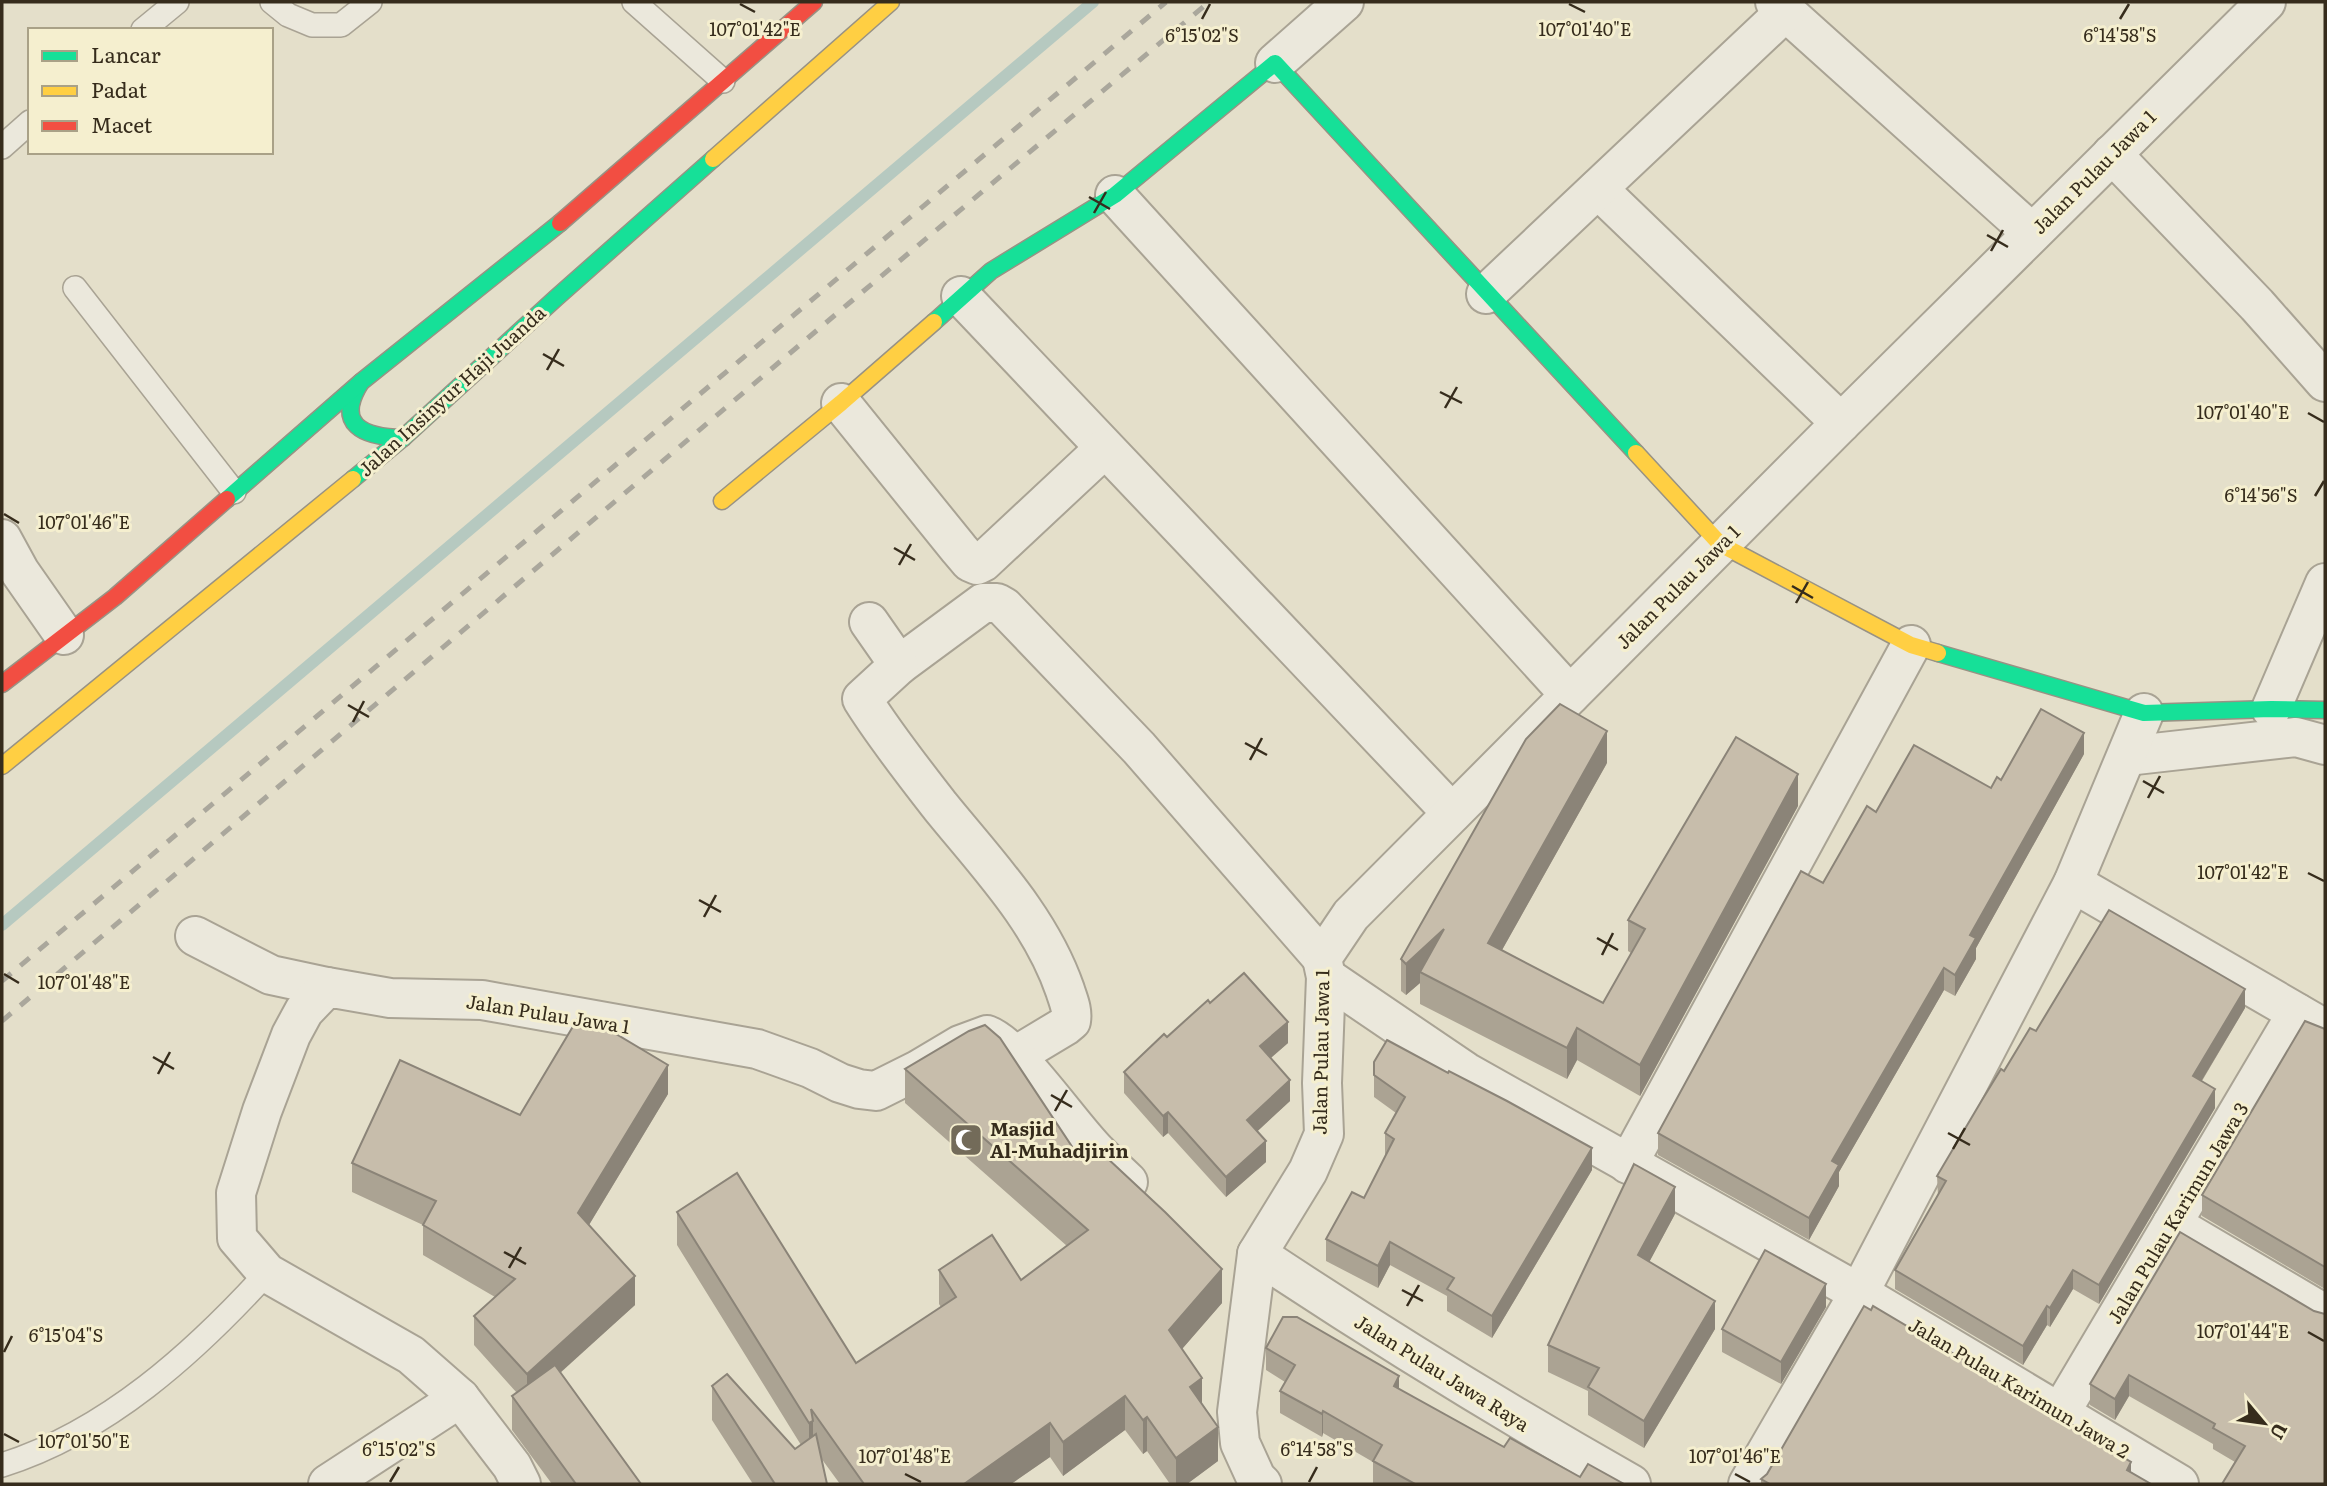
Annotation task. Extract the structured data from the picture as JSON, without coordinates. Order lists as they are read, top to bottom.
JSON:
{
  "streets": {
    "main road": ["Jalan Insinyur Haji Juanda"],
    "street": [
      "Jalan Pulau Jawa 1",
      "Jalan Pulau Karimun Jawa 3",
      "Jalan Pulau Jawa Raya",
      "Jalan Pulau Karimun Jawa 2"
    ]
  },
  "crossings": [
    ["Jalan Pulau Jawa 1", "Jalan Pulau Jawa Raya"],
    ["Jalan Pulau Jawa 1", "Jalan Pulau Karimun Jawa 2"],
    ["Jalan Pulau Karimun Jawa 3", "Jalan Pulau Karimun Jawa 2"]
  ],
  "places": {
    "mosque": ["Masjid Al-Muhadjirin"]
  },
  "legend": ["Lancar", "Padat", "Macet"],
  "north": "bottom right",
  "coordinates": [
    "107°01'42\"E",
    "107°01'40\"E",
    "6°15'02\"S",
    "6°14'58\"S",
    "6°14'56\"S",
    "107°01'46\"E",
    "107°01'48\"E",
    "107°01'44\"E",
    "6°15'04\"S",
    "107°01'50\"E"
  ]
}
